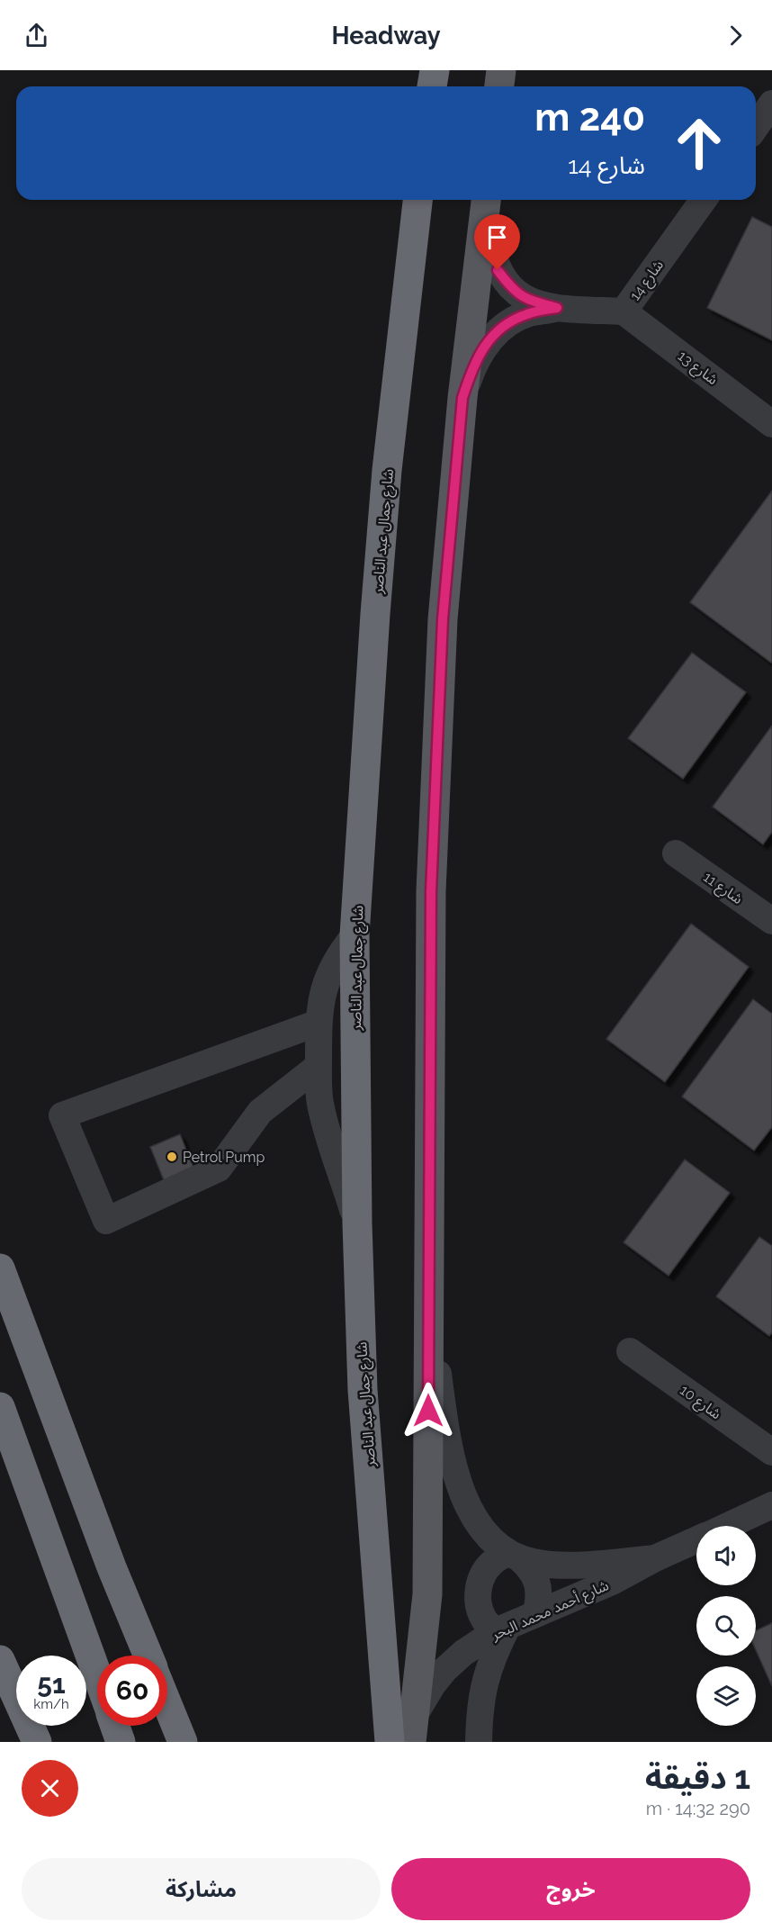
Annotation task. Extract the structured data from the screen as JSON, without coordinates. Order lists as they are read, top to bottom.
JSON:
{
  "streets": {
    "highway": ["شارع جمال عبد الناصر"],
    "street": [
      "شارع 14",
      "شارع 13",
      "شارع 11",
      "شارع 10",
      "شارع أحمد محمد البحر"
    ]
  },
  "crossings": [
    ["شارع 14", "شارع 13"]
  ],
  "places": ["Petrol Pump"],
  "page": {
    "header": "Headway",
    "turn": ["240 m", "شارع 14"],
    "speed": "51 km/h",
    "limit": "60",
    "heading": ["1 دقيقة", "290 m · 14:32"],
    "buttons": ["خروج", "مشاركة"]
  }
}
